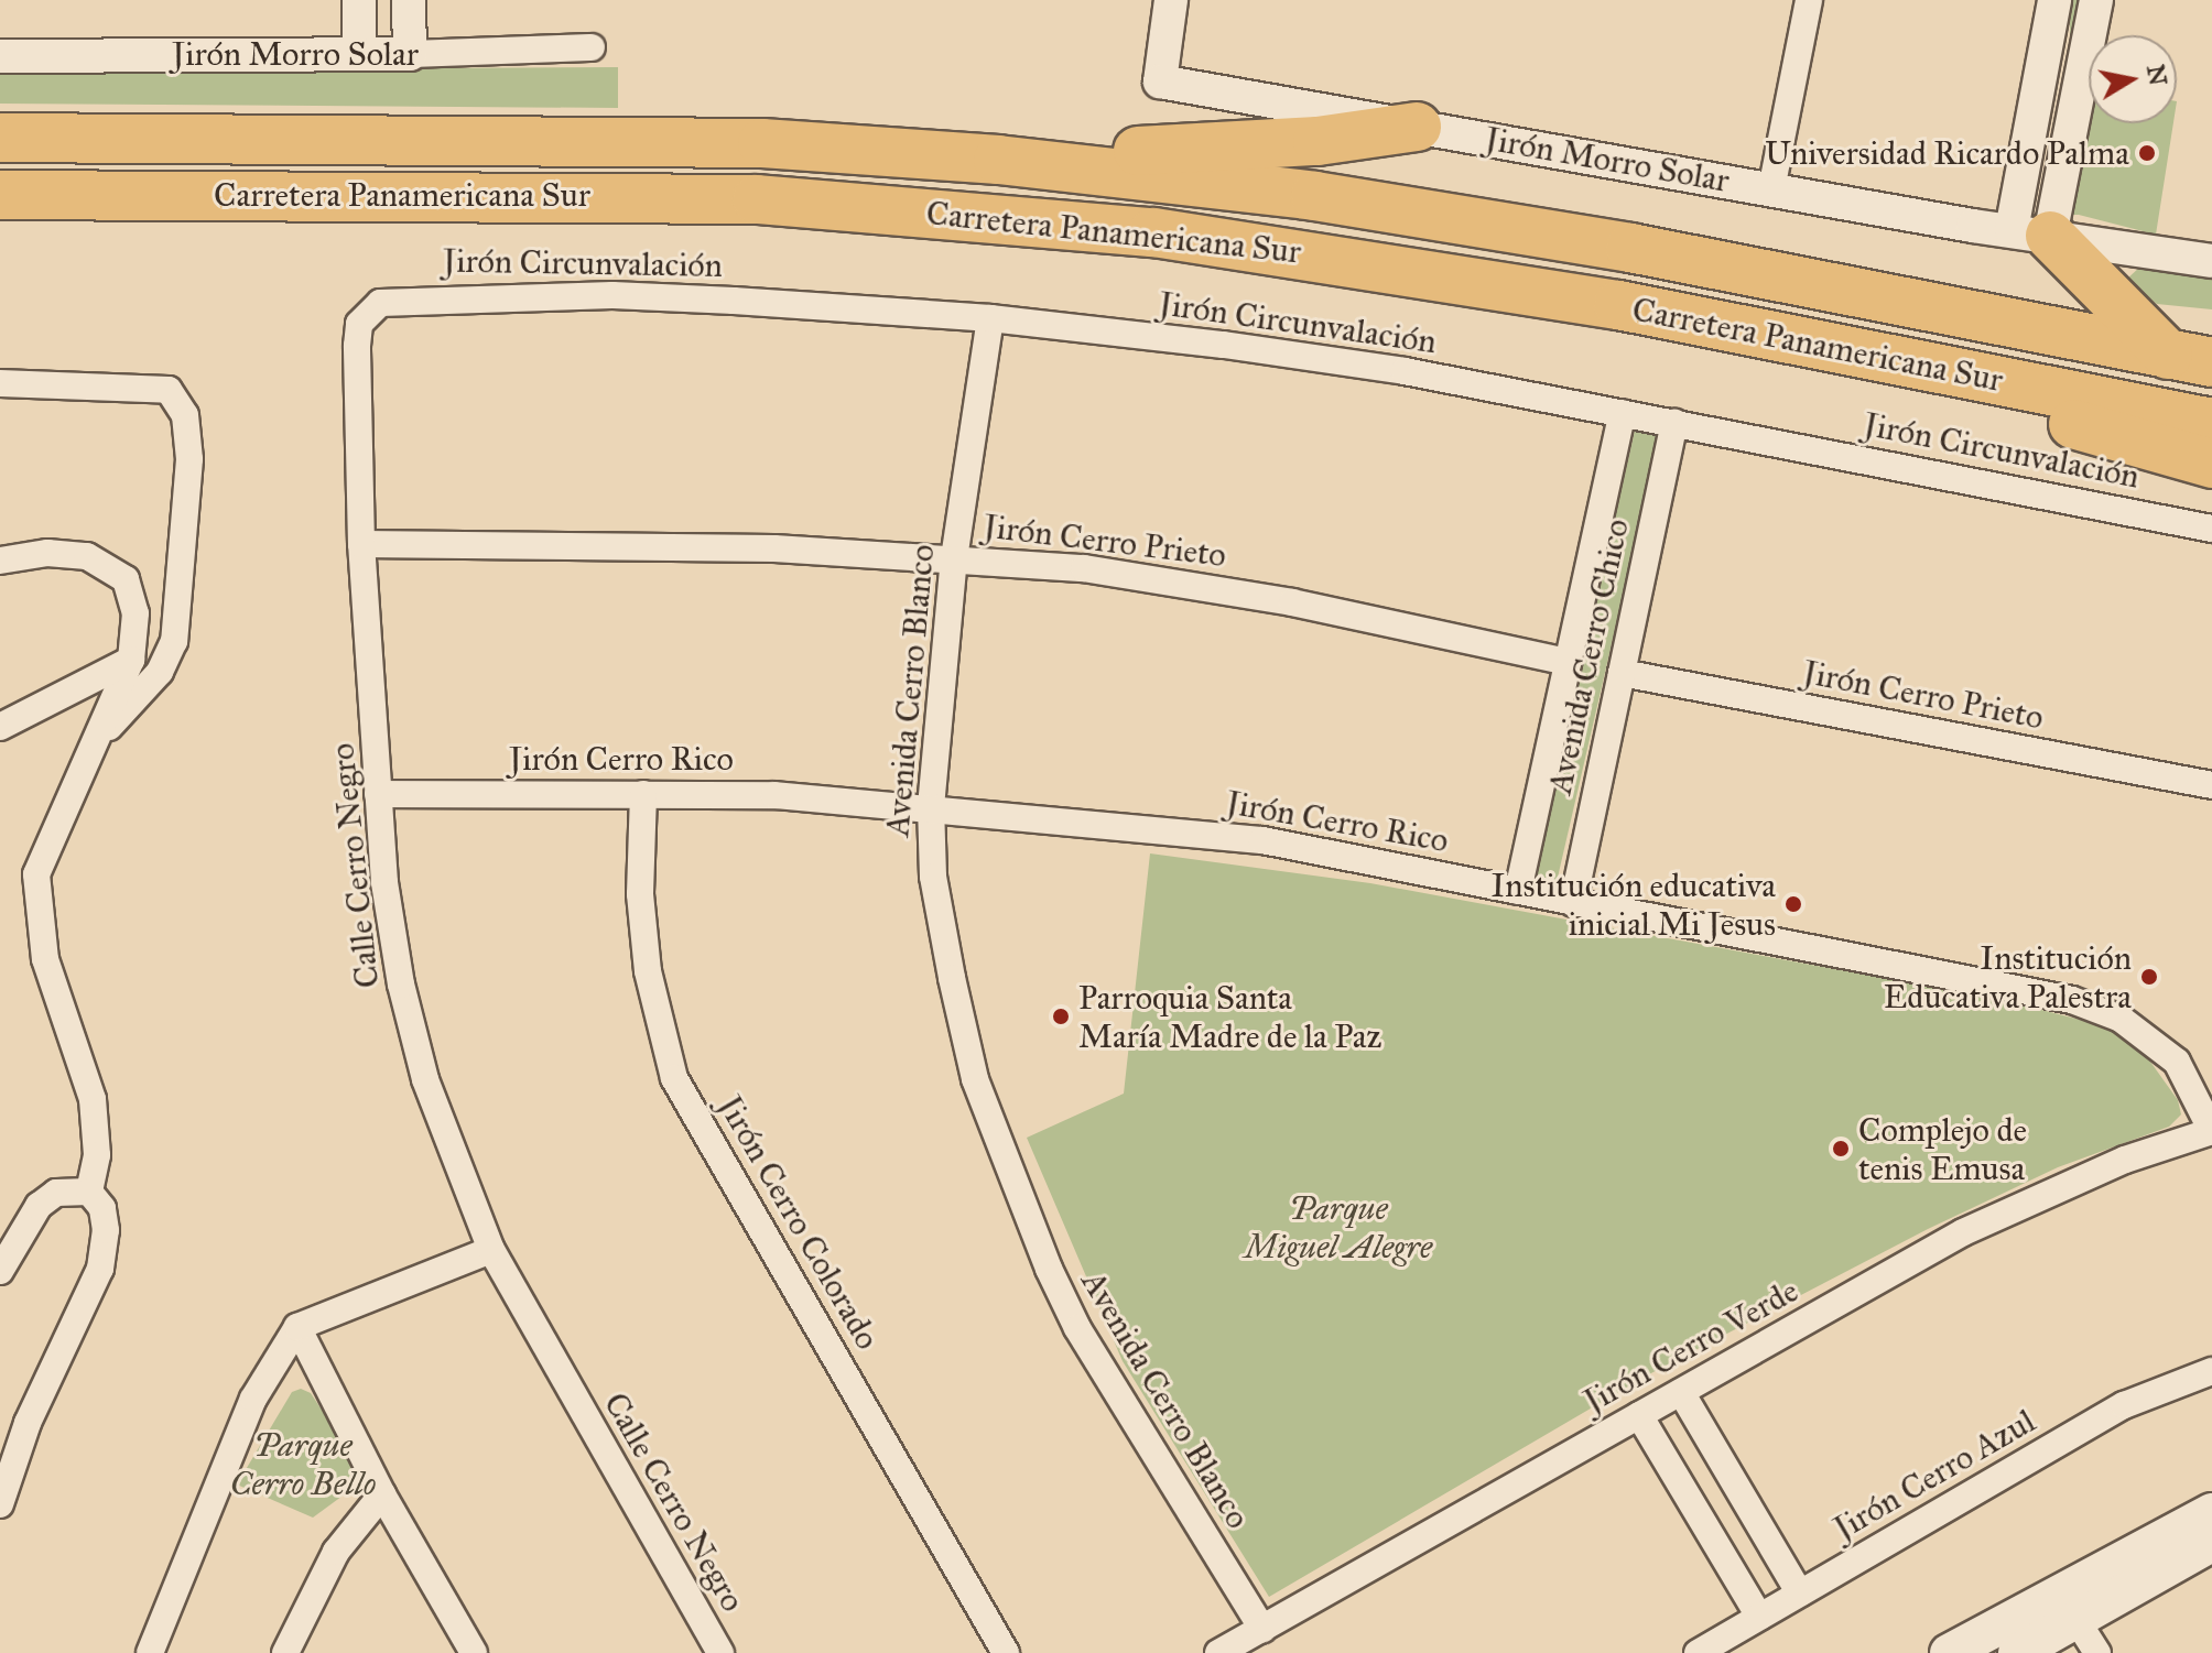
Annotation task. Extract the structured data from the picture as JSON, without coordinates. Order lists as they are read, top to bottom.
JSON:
{
  "streets": {
    "highway": ["Carretera Panamericana Sur"],
    "street": [
      "Jirón Morro Solar",
      "Jirón Circunvalación",
      "Jirón Cerro Prieto",
      "Avenida Cerro Chico",
      "Avenida Cerro Blanco",
      "Jirón Cerro Rico",
      "Calle Cerro Negro",
      "Jirón Cerro Colorado",
      "Jirón Cerro Verde",
      "Jirón Cerro Azul"
    ]
  },
  "crossings": [
    ["Jirón Circunvalación", "Avenida Cerro Chico"],
    ["Jirón Circunvalación", "Avenida Cerro Blanco"],
    ["Jirón Circunvalación", "Calle Cerro Negro"],
    ["Jirón Cerro Prieto", "Avenida Cerro Chico"],
    ["Jirón Cerro Prieto", "Avenida Cerro Blanco"],
    ["Jirón Cerro Prieto", "Calle Cerro Negro"],
    ["Avenida Cerro Chico", "Jirón Cerro Rico"],
    ["Avenida Cerro Blanco", "Jirón Cerro Rico"],
    ["Avenida Cerro Blanco", "Jirón Cerro Verde"],
    ["Jirón Cerro Rico", "Calle Cerro Negro"],
    ["Jirón Cerro Rico", "Jirón Cerro Colorado"],
    ["Jirón Cerro Rico", "Jirón Cerro Verde"]
  ],
  "parks": ["Parque Miguel Alegre", "Parque Cerro Bello"],
  "places": [
    "Universidad Ricardo Palma",
    "Institución educativa inicial Mi Jesus",
    "Institución Educativa Palestra",
    "Parroquia Santa María Madre de la Paz",
    "Complejo de tenis Emusa"
  ],
  "north": "right"
}
